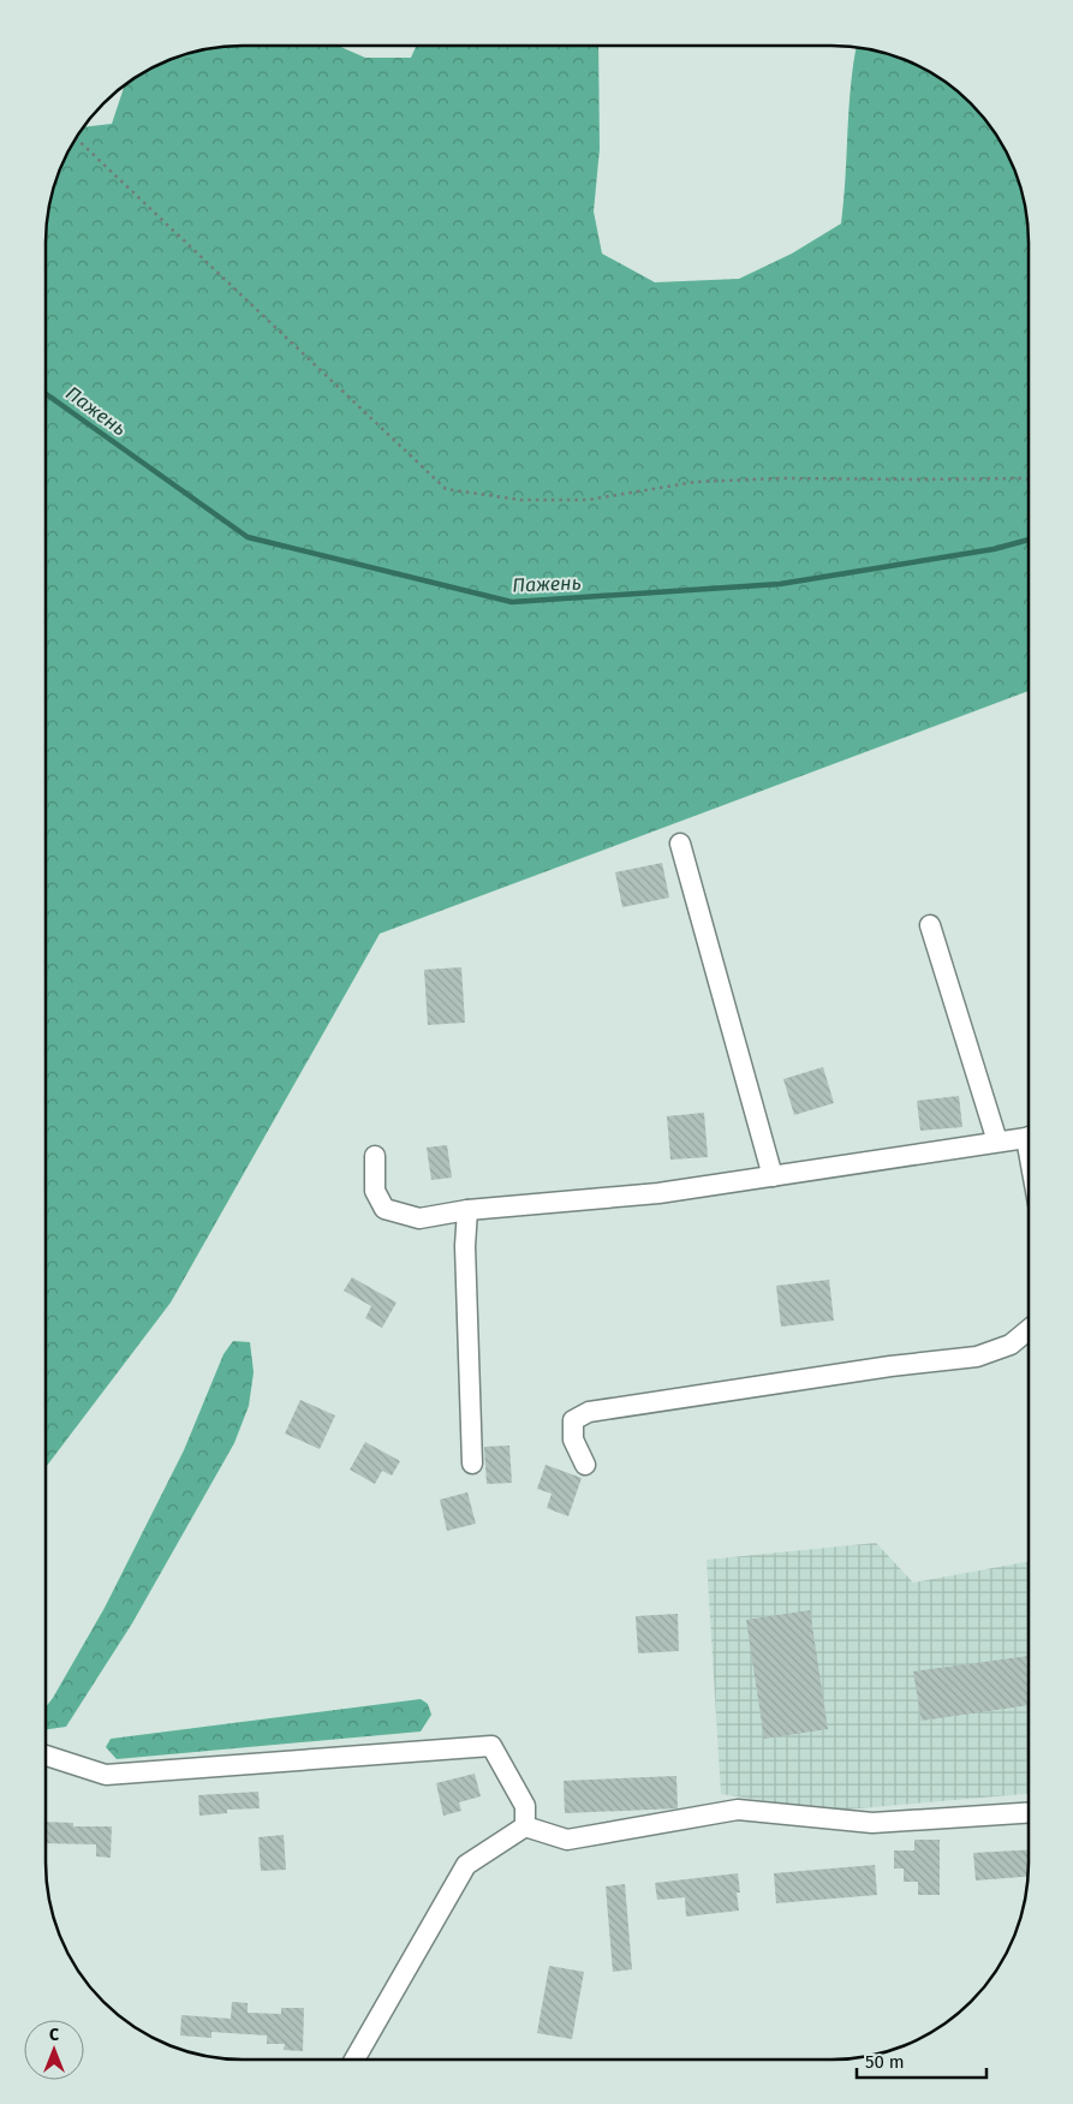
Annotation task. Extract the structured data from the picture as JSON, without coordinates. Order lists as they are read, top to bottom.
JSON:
{
  "water": ["Пажень"],
  "scale_bar": "50 m",
  "north": "top"
}
